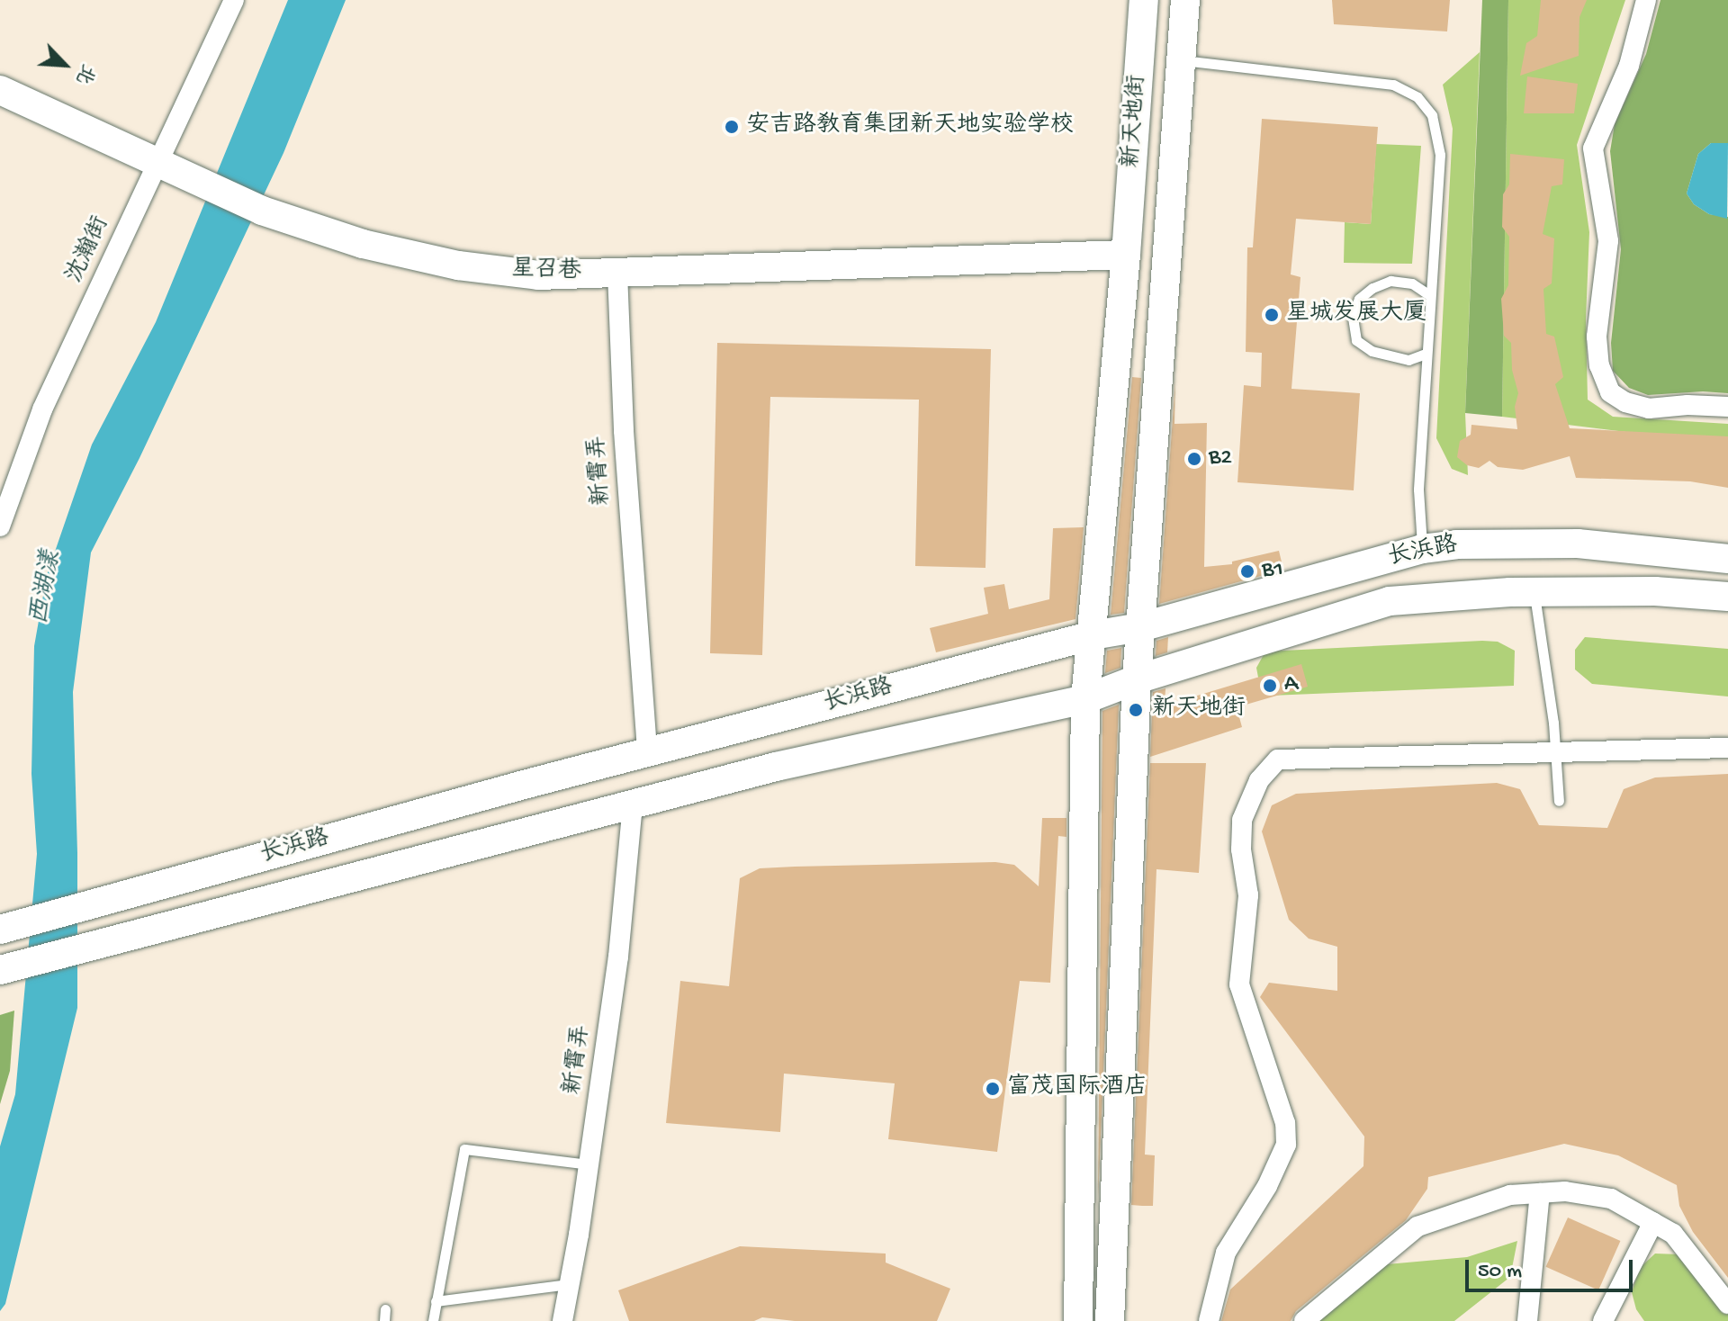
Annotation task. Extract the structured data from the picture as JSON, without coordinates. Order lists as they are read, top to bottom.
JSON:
{
  "streets": {
    "main road": ["新天地街", "星召巷", "长浜路"],
    "street": ["沈瀚街", "新霄弄"]
  },
  "crossings": [
    ["新天地街", "星召巷"],
    ["新天地街", "长浜路"],
    ["沈瀚街", "星召巷"],
    ["星召巷", "新霄弄"],
    ["新霄弄", "长浜路"]
  ],
  "water": ["西湖漾"],
  "places": [
    "安吉路教育集团新天地实验学校",
    "星城发展大厦",
    "B2",
    "B1",
    "A",
    "新天地街",
    "富茂国际酒店"
  ],
  "scale_bar": "50 m",
  "north": "bottom right"
}
